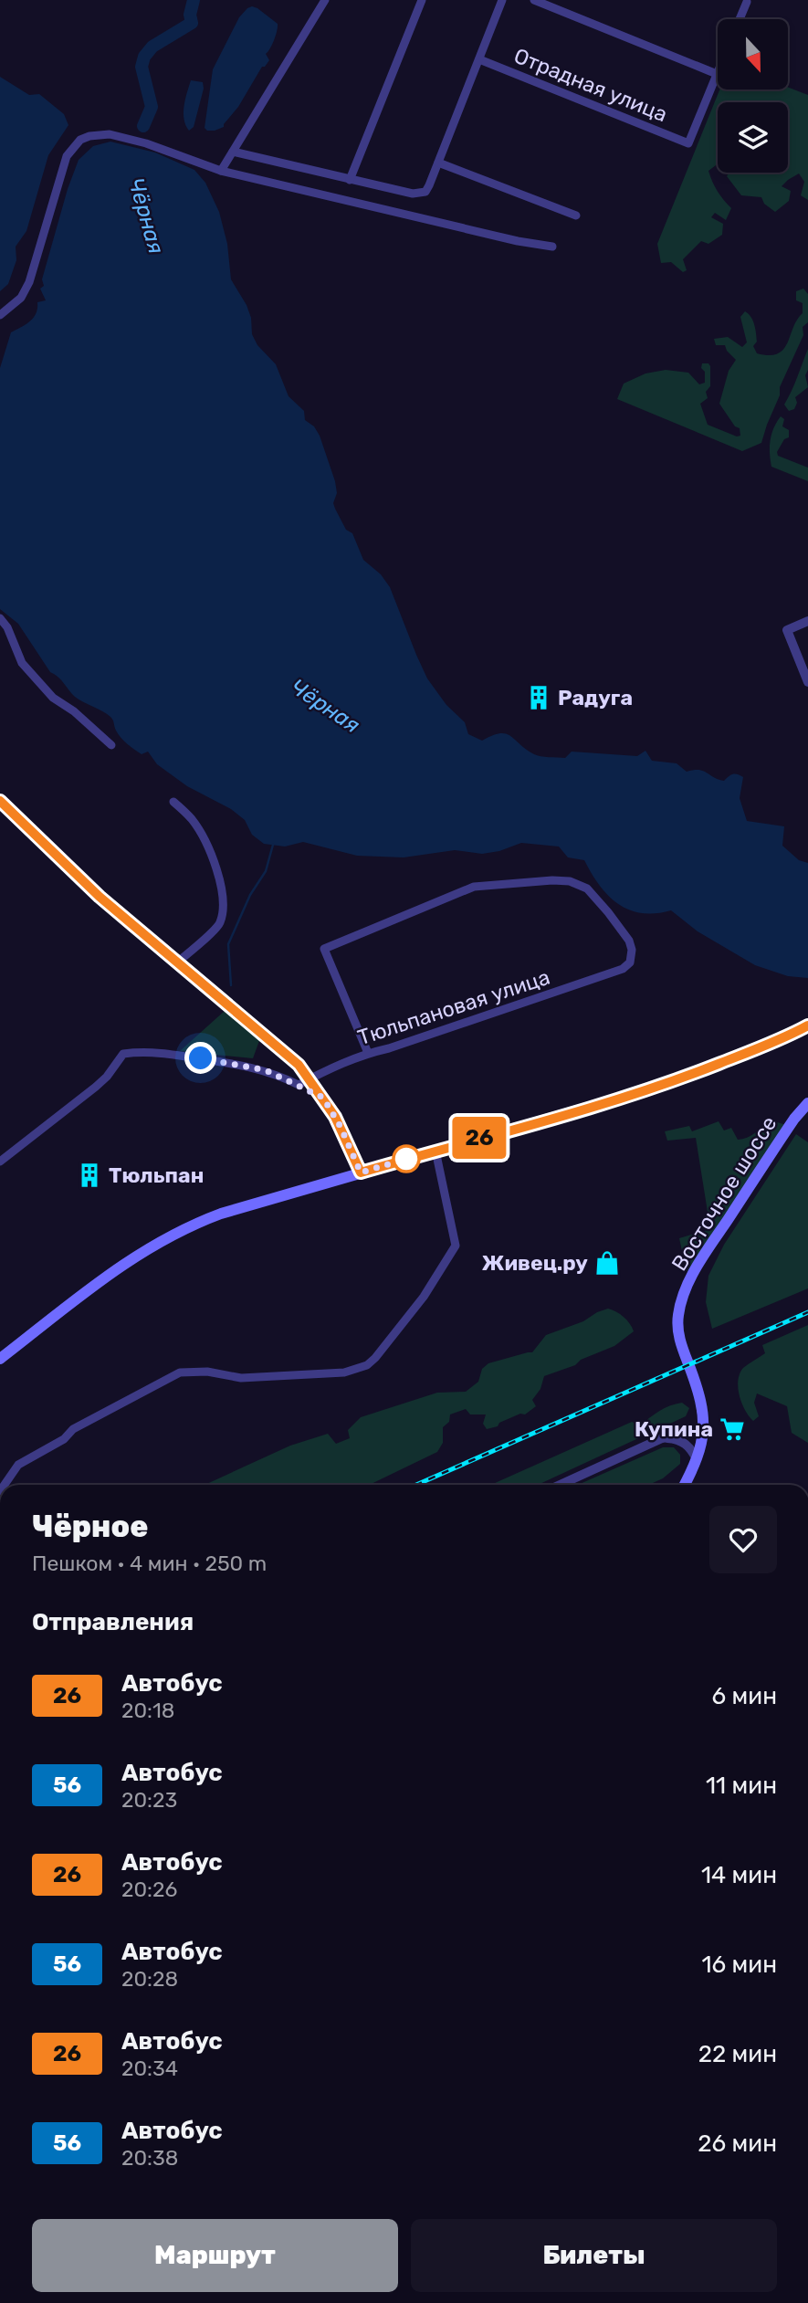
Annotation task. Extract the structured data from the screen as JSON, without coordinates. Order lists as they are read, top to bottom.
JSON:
{
  "streets": {
    "main road": ["Восточное шоссе"],
    "street": ["Отрадная улица", "Тюльпановая улица"]
  },
  "water": ["Чёрная"],
  "places": {
    "building": ["Радуга", "Тюльпан"],
    "shop": ["Живец.ру"],
    "supermarket": ["Купина"]
  },
  "lines": ["bus line 26"],
  "north": "bottom",
  "page": {
    "on_map": "26",
    "heading": [
      ["Чёрное", "Пешком · 4 мин · 250 m"],
      "Отправления"
    ],
    "list": [
      {
        "mark": "26",
        "name": "Автобус",
        "note": "20:18",
        "value": "6 мин"
      },
      {
        "mark": "56",
        "name": "Автобус",
        "note": "20:23",
        "value": "11 мин"
      },
      {
        "mark": "26",
        "name": "Автобус",
        "note": "20:26",
        "value": "14 мин"
      },
      {
        "mark": "56",
        "name": "Автобус",
        "note": "20:28",
        "value": "16 мин"
      },
      {
        "mark": "26",
        "name": "Автобус",
        "note": "20:34",
        "value": "22 мин"
      },
      {
        "mark": "56",
        "name": "Автобус",
        "note": "20:38",
        "value": "26 мин"
      }
    ],
    "buttons": ["Маршрут", "Билеты"]
  }
}
